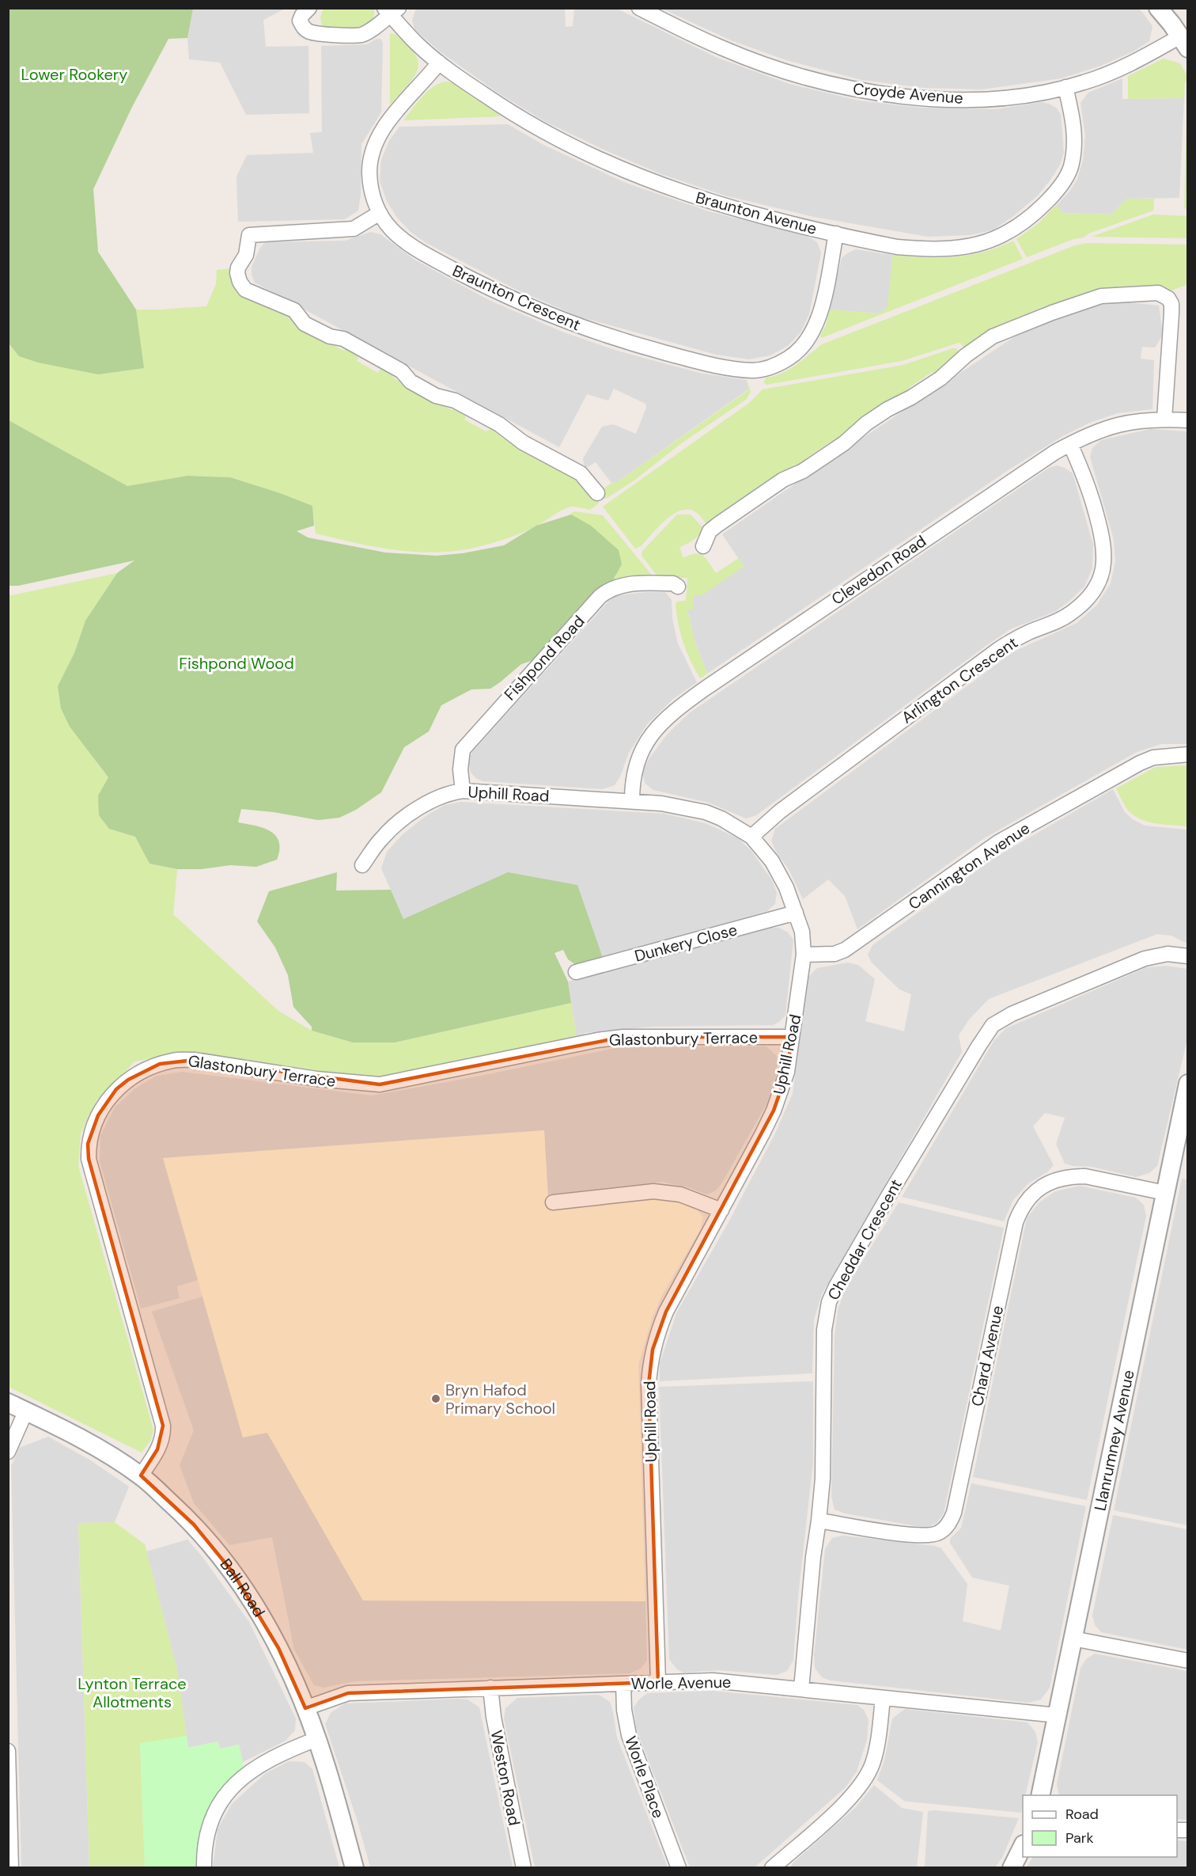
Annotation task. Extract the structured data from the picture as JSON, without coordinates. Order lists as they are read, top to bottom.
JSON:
{
  "streets": {
    "street": [
      "Croyde Avenue",
      "Braunton Avenue",
      "Braunton Crescent",
      "Clevedon Road",
      "Fishpond Road",
      "Arlington Crescent",
      "Uphill Road",
      "Cannington Avenue",
      "Dunkery Close",
      "Glastonbury Terrace",
      "Cheddar Crescent",
      "Chard Avenue",
      "Llanrumney Avenue",
      "Ball Road",
      "Worle Avenue",
      "Worle Place",
      "Weston Road"
    ]
  },
  "crossings": [
    ["Croyde Avenue", "Braunton Avenue"],
    ["Braunton Avenue", "Braunton Crescent"],
    ["Clevedon Road", "Arlington Crescent"],
    ["Clevedon Road", "Uphill Road"],
    ["Fishpond Road", "Uphill Road"],
    ["Arlington Crescent", "Uphill Road"],
    ["Uphill Road", "Cannington Avenue"],
    ["Uphill Road", "Dunkery Close"],
    ["Uphill Road", "Glastonbury Terrace"],
    ["Uphill Road", "Worle Avenue"],
    ["Glastonbury Terrace", "Ball Road"],
    ["Cheddar Crescent", "Chard Avenue"],
    ["Cheddar Crescent", "Worle Avenue"],
    ["Chard Avenue", "Llanrumney Avenue"],
    ["Llanrumney Avenue", "Worle Avenue"],
    ["Ball Road", "Worle Avenue"],
    ["Worle Avenue", "Worle Place"],
    ["Worle Avenue", "Weston Road"]
  ],
  "parks": ["Lower Rookery", "Fishpond Wood", "Lynton Terrace Allotments"],
  "places": ["Bryn Hafod Primary School"],
  "legend": ["Road", "Park"]
}
